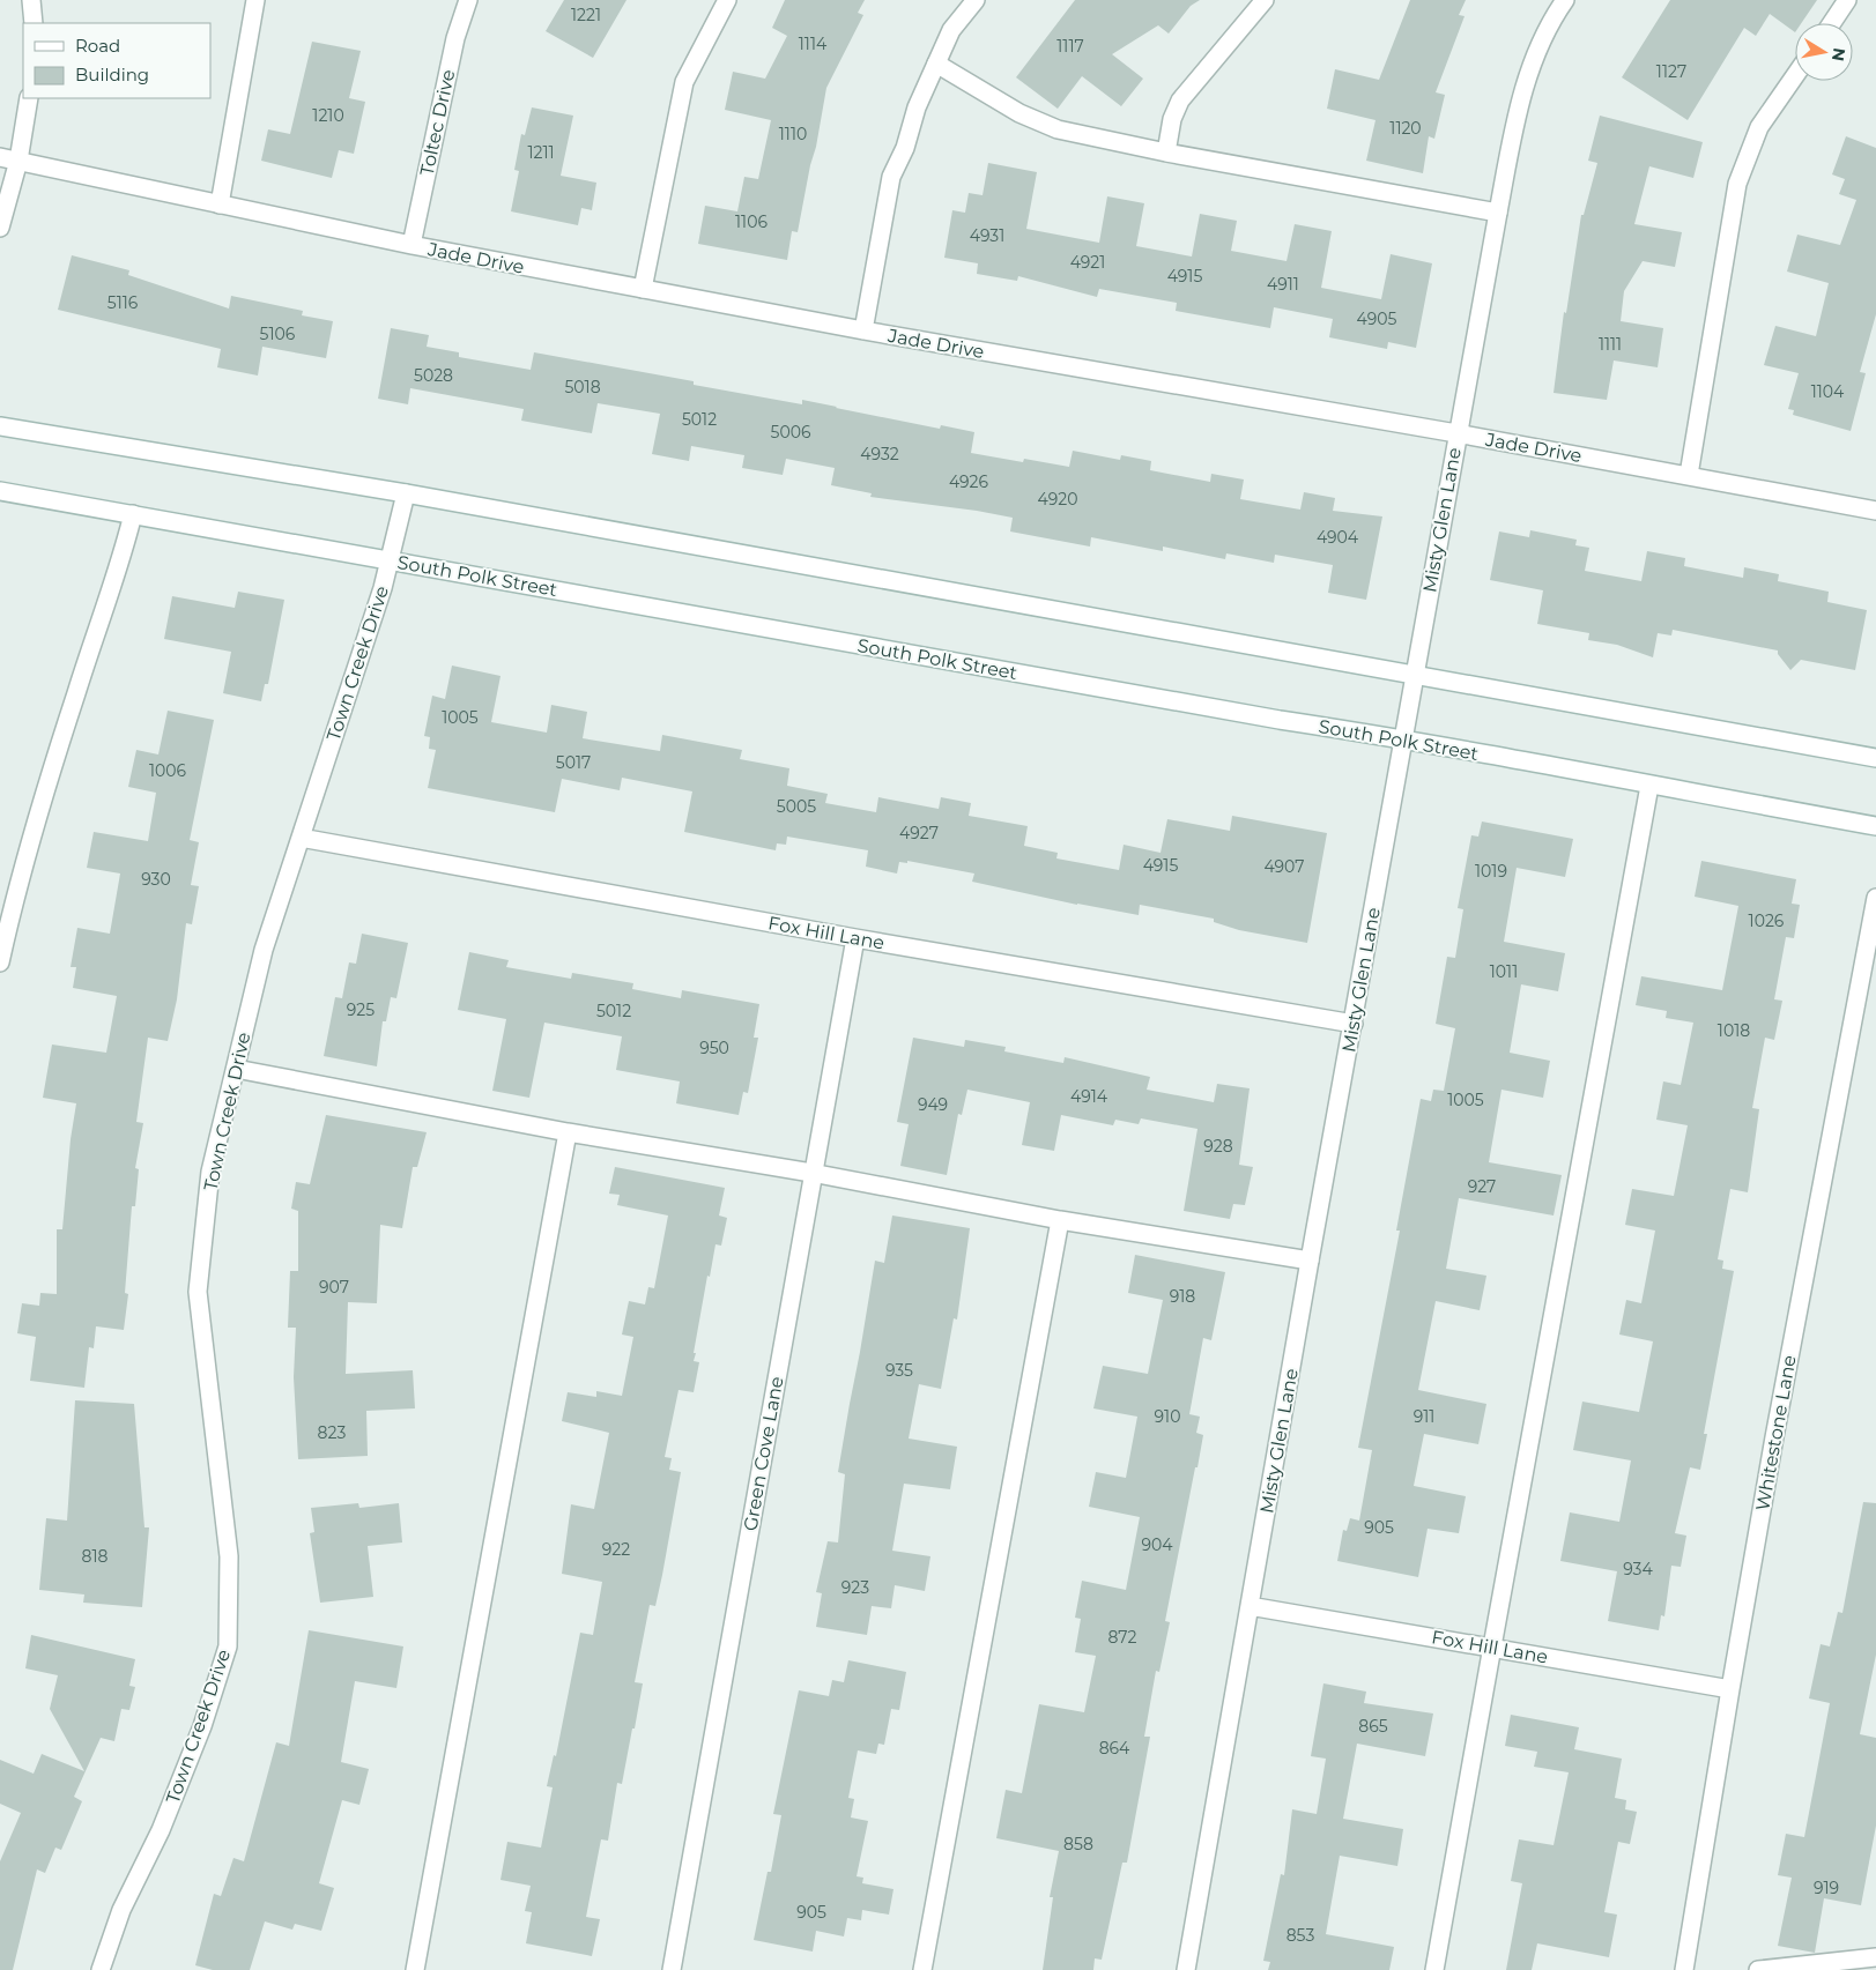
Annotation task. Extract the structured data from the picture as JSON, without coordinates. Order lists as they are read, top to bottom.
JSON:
{
  "streets": {
    "street": [
      "Toltec Drive",
      "Jade Drive",
      "Misty Glen Lane",
      "South Polk Street",
      "Town Creek Drive",
      "Fox Hill Lane",
      "Whitestone Lane",
      "Green Cove Lane"
    ]
  },
  "crossings": [
    ["Toltec Drive", "Jade Drive"],
    ["Jade Drive", "Misty Glen Lane"],
    ["Misty Glen Lane", "South Polk Street"],
    ["Misty Glen Lane", "Fox Hill Lane"],
    ["South Polk Street", "Town Creek Drive"],
    ["Town Creek Drive", "Fox Hill Lane"],
    ["Fox Hill Lane", "Whitestone Lane"],
    ["Fox Hill Lane", "Green Cove Lane"]
  ],
  "house_numbers": [
    "1221",
    "1114",
    "1117",
    "1127",
    "1210",
    "1120",
    "1110",
    "1211",
    "1106",
    "4931",
    "4921",
    "4915",
    "4911",
    "5116",
    "4905",
    "5106",
    "1111",
    "5028",
    "5018",
    "1104",
    "5012",
    "5006",
    "4932",
    "4926",
    "4920",
    "4904",
    "1005",
    "5017",
    "1006",
    "5005",
    "4927",
    "4915",
    "4907",
    "1019",
    "930",
    "1026",
    "1011",
    "925",
    "5012",
    "1018",
    "950",
    "4914",
    "1005",
    "949",
    "928",
    "927",
    "907",
    "918",
    "935",
    "910",
    "911",
    "823",
    "905",
    "904",
    "922",
    "818",
    "934",
    "923",
    "872",
    "865",
    "864",
    "858",
    "919",
    "905",
    "853"
  ],
  "legend": ["Road", "Building"],
  "north": "right"
}
